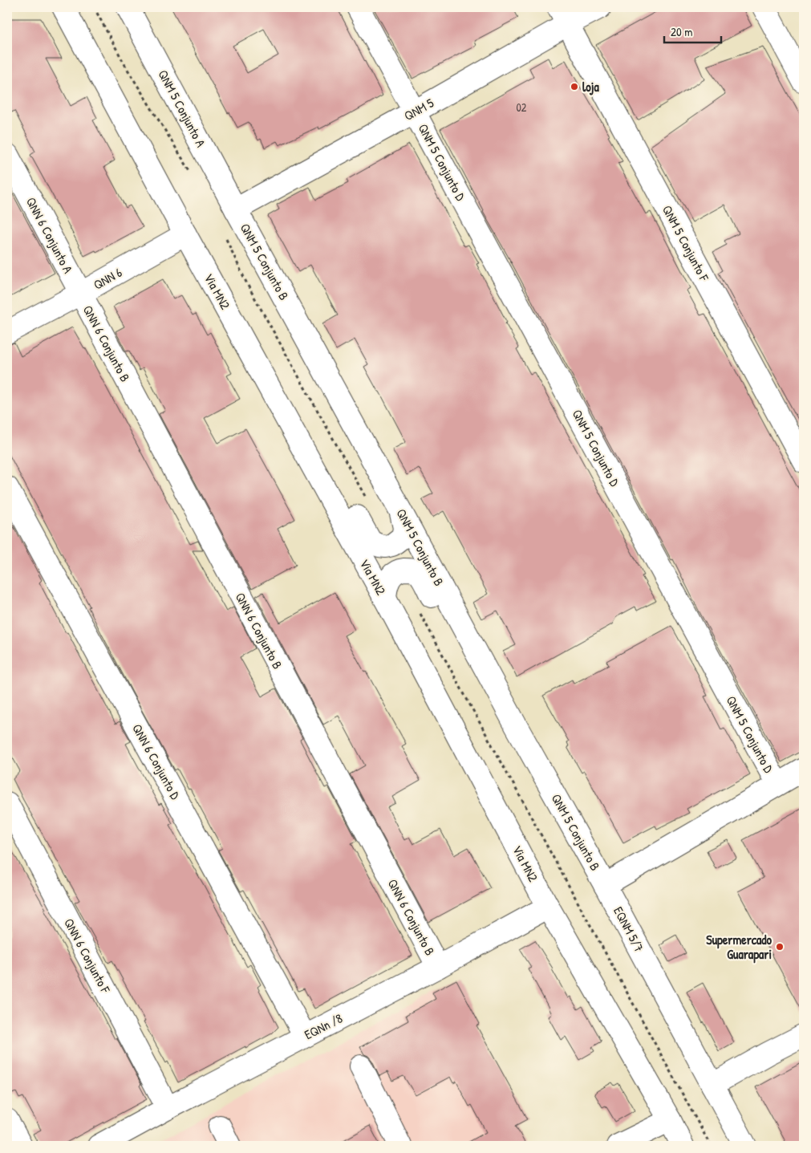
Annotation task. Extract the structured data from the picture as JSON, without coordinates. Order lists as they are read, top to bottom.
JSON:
{
  "streets": {
    "street": [
      "QNM 5 Conjunto A",
      "QNM 5",
      "QNM 5 Conjunto D",
      "QNN 6 Conjunto A",
      "QNM 5 Conjunto F",
      "QNM 5 Conjunto B",
      "QNN 6",
      "Via MN2",
      "QNN 6 Conjunto B",
      "QNN 6 Conjunto D",
      "EQNM 5/7",
      "QNN 6 Conjunto F",
      "EQNn /8"
    ]
  },
  "crossings": [
    ["QNM 5 Conjunto A", "QNM 5"],
    ["QNM 5 Conjunto A", "QNM 5 Conjunto B"],
    ["QNM 5", "QNM 5 Conjunto D"],
    ["QNM 5", "QNM 5 Conjunto F"],
    ["QNM 5", "QNM 5 Conjunto B"],
    ["QNN 6 Conjunto A", "QNN 6"],
    ["QNN 6 Conjunto A", "QNN 6 Conjunto B"],
    ["QNM 5 Conjunto B", "EQNM 5/7"],
    ["QNN 6", "Via MN2"],
    ["QNN 6", "QNN 6 Conjunto B"],
    ["Via MN2", "EQNn /8"],
    ["QNN 6 Conjunto B", "EQNn /8"],
    ["QNN 6 Conjunto D", "EQNn /8"],
    ["QNN 6 Conjunto F", "EQNn /8"]
  ],
  "places": ["loja", "Supermercado Guarapari"],
  "house_numbers": ["02"],
  "scale_bar": "20 m"
}
